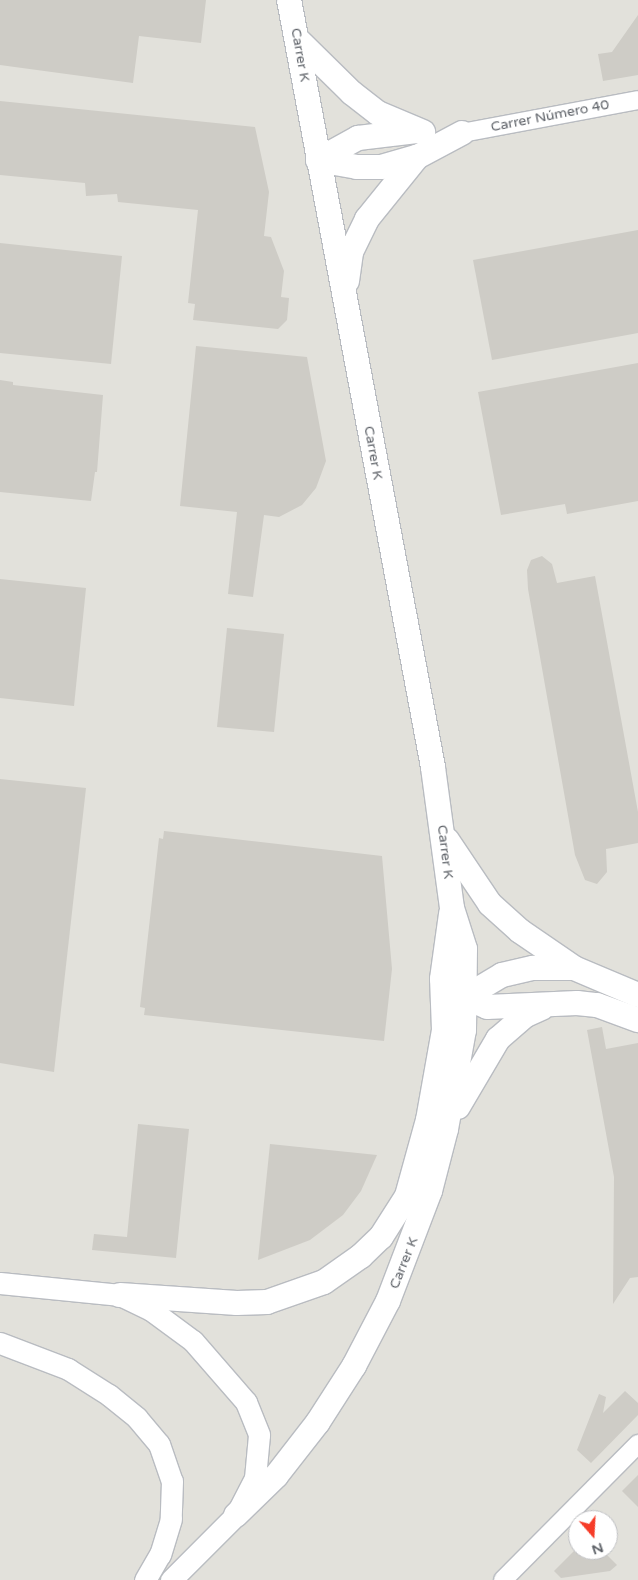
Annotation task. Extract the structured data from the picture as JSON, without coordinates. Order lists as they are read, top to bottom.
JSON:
{
  "streets": {
    "main road": ["Carrer K"],
    "street": ["Carrer Número 40"]
  },
  "north": "bottom"
}
